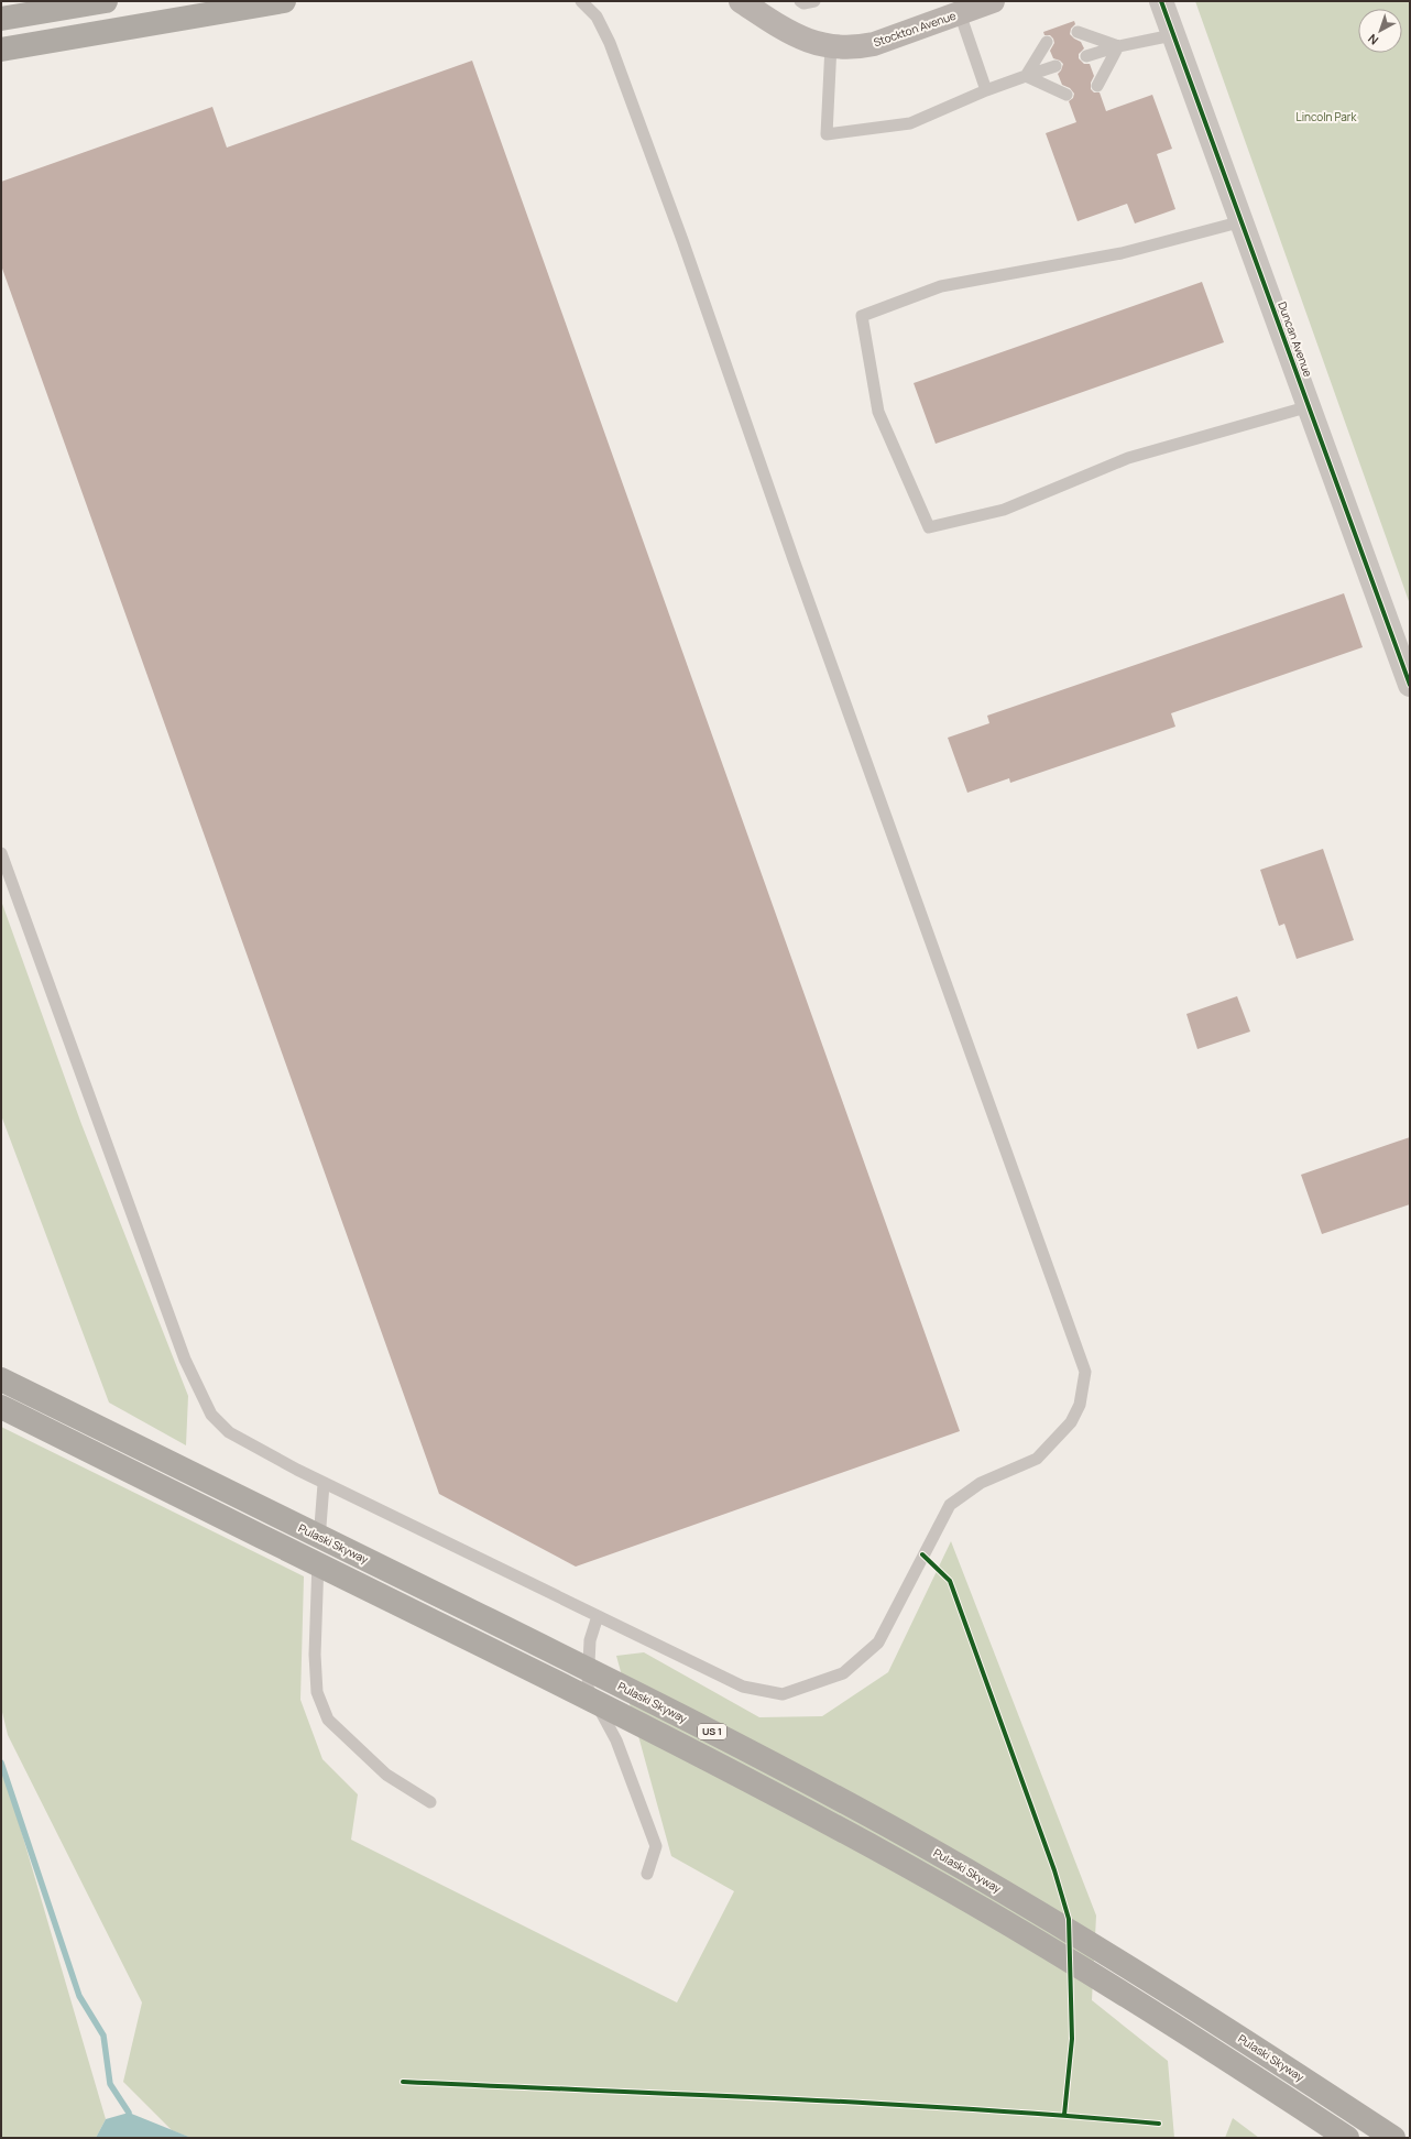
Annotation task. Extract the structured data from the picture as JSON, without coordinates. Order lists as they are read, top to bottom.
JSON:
{
  "streets": {
    "highway": ["Pulaski Skyway", "US 1"],
    "main road": ["Stockton Avenue"],
    "street": ["Duncan Avenue"]
  },
  "parks": ["Lincoln Park"],
  "north": "bottom left"
}
